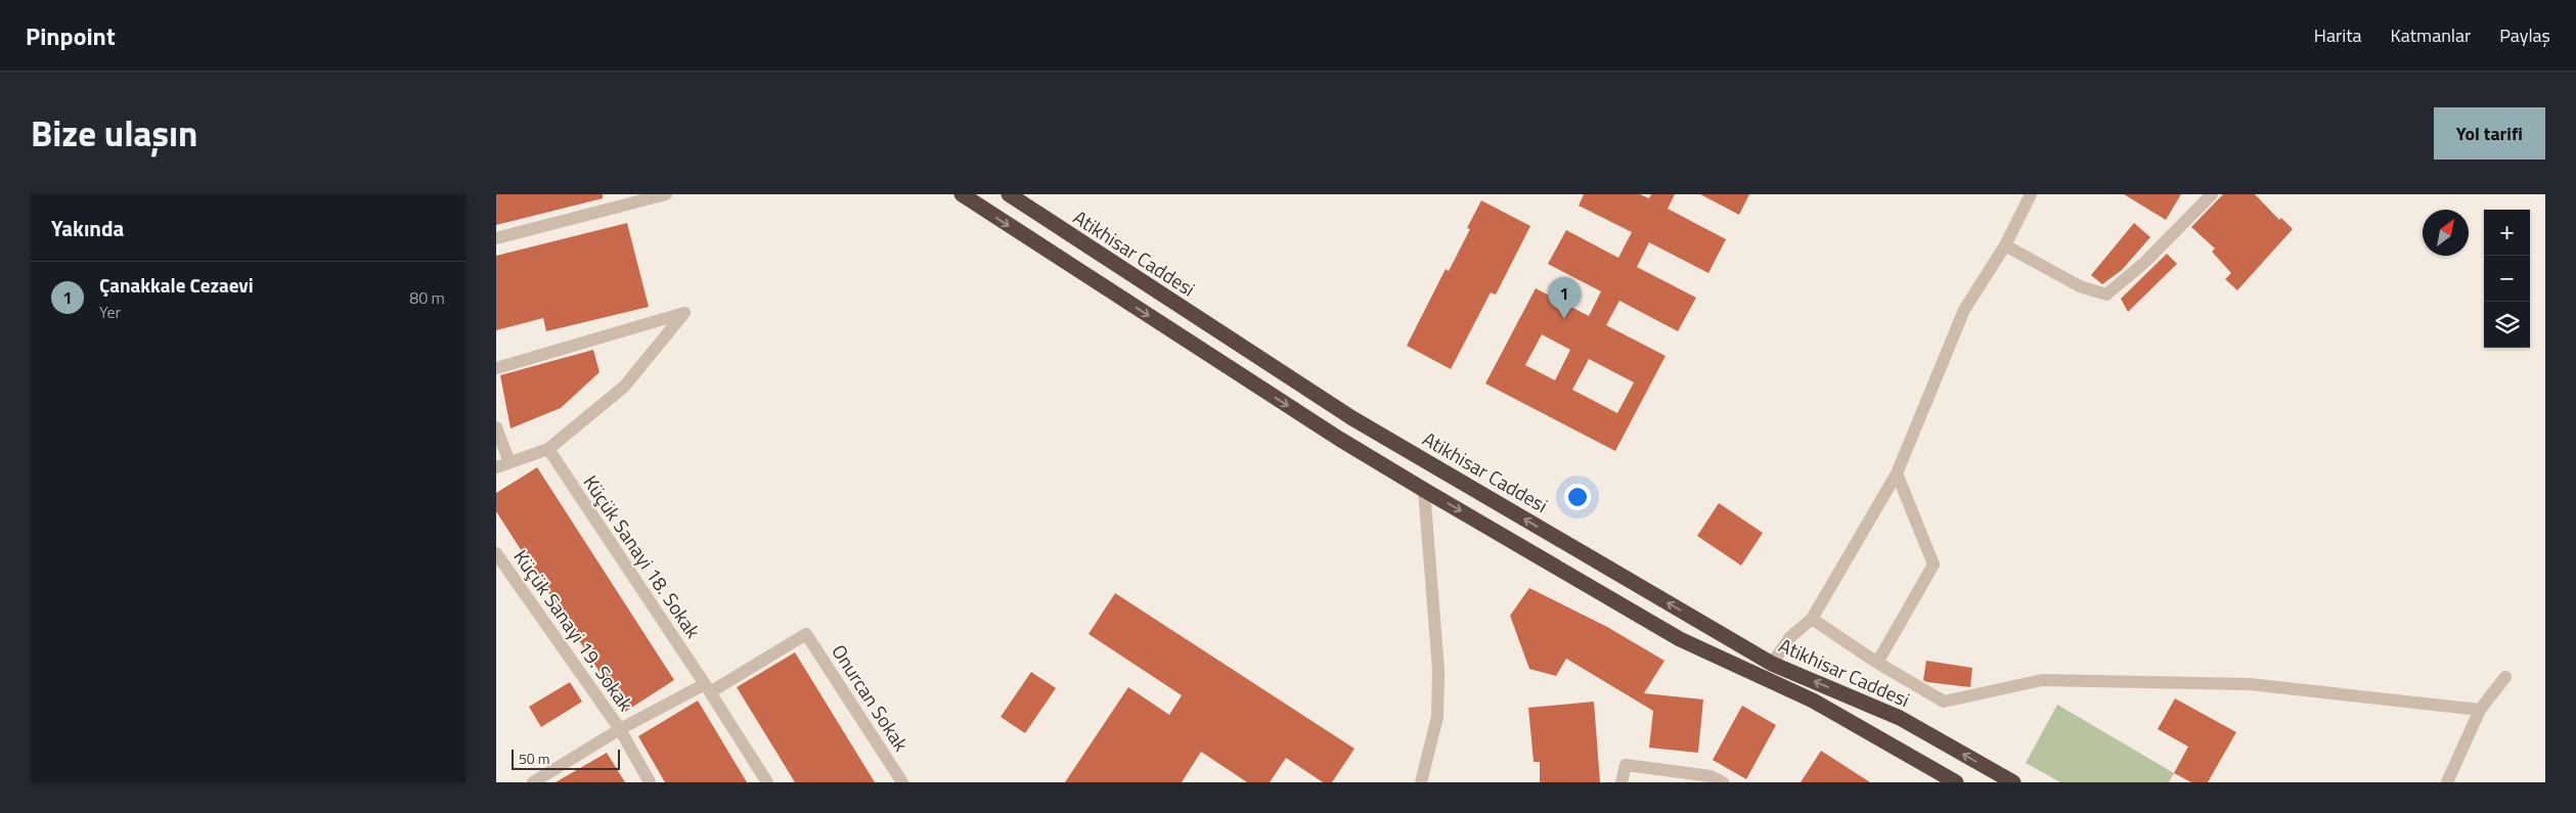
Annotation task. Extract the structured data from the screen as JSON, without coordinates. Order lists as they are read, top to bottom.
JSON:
{
  "streets": {
    "highway": ["Atikhisar Caddesi"],
    "street": ["Küçük Sanayi 18. Sokak", "Küçük Sanayi 19. Sokak", "Onurcan Sokak"]
  },
  "crossings": [
    ["Küçük Sanayi 18. Sokak", "Onurcan Sokak"]
  ],
  "scale_bar": "50 m",
  "north": "top right",
  "page": {
    "header": "Pinpoint",
    "nav": ["Harita", "Katmanlar", "Paylaş"],
    "title": "Bize ulaşın",
    "buttons": "Yol tarifi",
    "heading": "Yakında",
    "map_buttons": ["+", "−"],
    "list": [
      {
        "mark": "1",
        "name": "Çanakkale Cezaevi",
        "note": "Yer",
        "value": "80 m"
      }
    ],
    "pins": "1",
    "scale": "50 m"
  }
}
